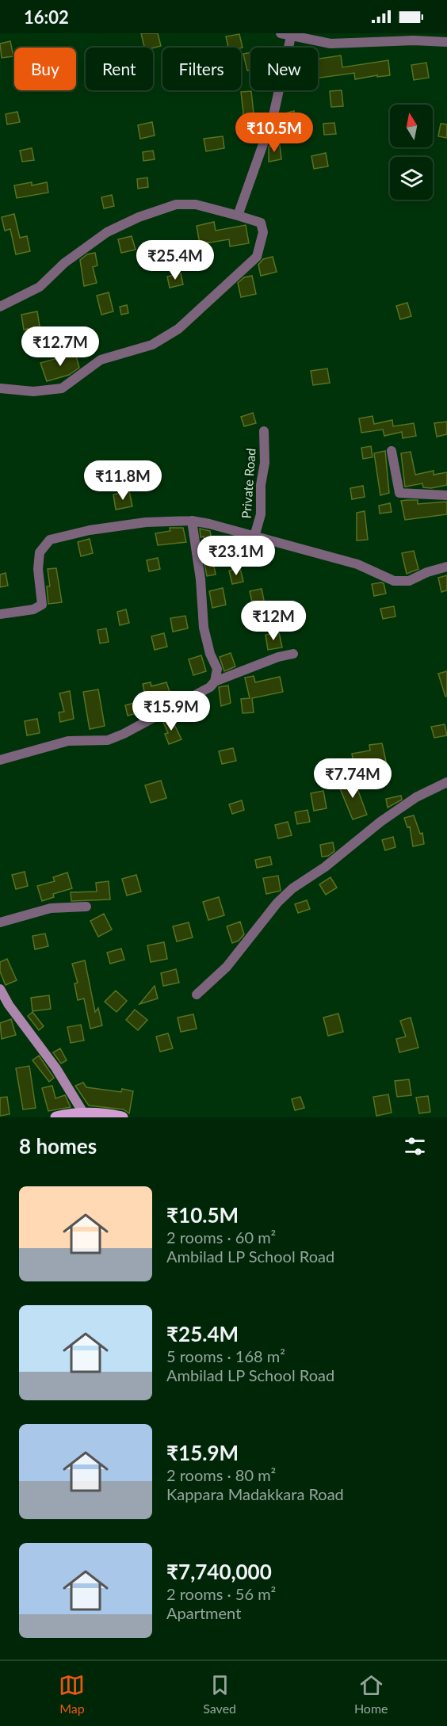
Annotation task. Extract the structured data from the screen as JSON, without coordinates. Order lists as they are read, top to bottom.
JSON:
{
  "streets": {
    "street": ["Private Road"]
  },
  "north": "top",
  "page": {
    "status": "16:02",
    "chip": [
      "Buy",
      "Rent",
      "Filters",
      "New"
    ],
    "price": [
      "₹10.5M",
      "₹25.4M",
      "₹12.7M",
      "₹11.8M",
      "₹23.1M",
      "₹12M",
      "₹15.9M",
      "₹7.74M"
    ],
    "heading": "8 homes",
    "list": [
      {
        "name": "₹10.5M",
        "note": "2 rooms · 60 m² · Ambilad LP School Road"
      },
      {
        "name": "₹25.4M",
        "note": "5 rooms · 168 m² · Ambilad LP School Road"
      },
      {
        "name": "₹15.9M",
        "note": "2 rooms · 80 m² · Kappara Madakkara Road"
      },
      {
        "name": "₹7,740,000",
        "note": "2 rooms · 56 m² · Apartment"
      }
    ],
    "tabs": ["Map", "Saved", "Home"]
  }
}
